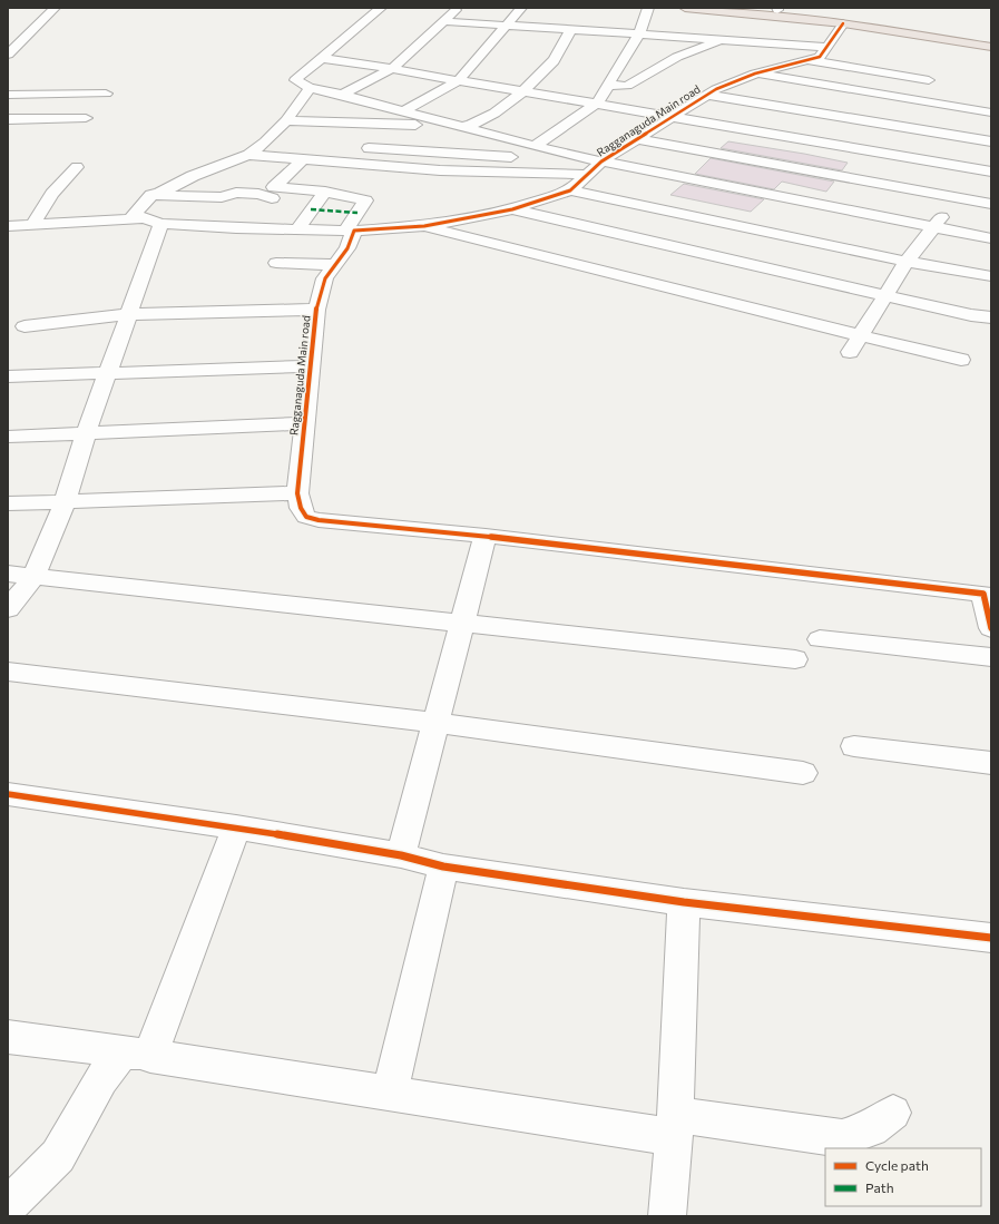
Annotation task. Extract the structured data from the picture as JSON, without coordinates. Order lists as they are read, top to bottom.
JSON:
{
  "streets": {
    "street": ["Ragganaguda Main road"]
  },
  "legend": ["Cycle path", "Path"]
}
